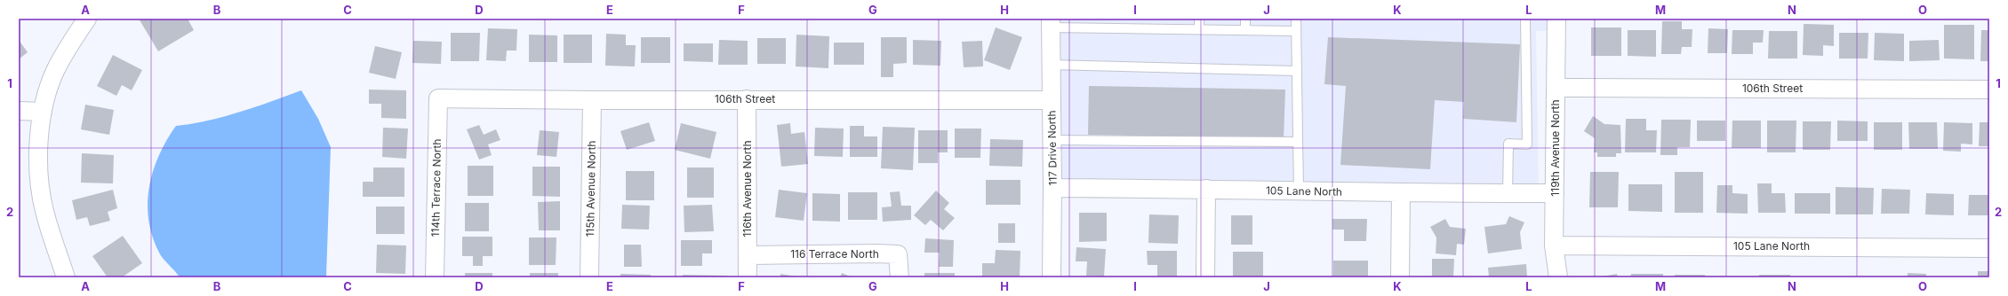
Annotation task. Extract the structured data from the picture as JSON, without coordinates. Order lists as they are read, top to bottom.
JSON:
{
  "streets": {
    "street": [
      "106th Street",
      "117 Drive North",
      "119th Avenue North",
      "114th Terrace North",
      "115th Avenue North",
      "116th Avenue North",
      "105 Lane North",
      "116 Terrace North"
    ]
  },
  "crossings": [
    ["106th Street", "117 Drive North"],
    ["106th Street", "119th Avenue North"],
    ["106th Street", "114th Terrace North"],
    ["106th Street", "115th Avenue North"],
    ["106th Street", "116th Avenue North"],
    ["117 Drive North", "105 Lane North"],
    ["119th Avenue North", "105 Lane North"],
    ["116th Avenue North", "116 Terrace North"]
  ],
  "grid": {
    "columns": [
      "A",
      "B",
      "C",
      "D",
      "E",
      "F",
      "G",
      "H",
      "I",
      "J",
      "K",
      "L",
      "M",
      "N",
      "O"
    ],
    "rows": ["1", "2"]
  }
}
